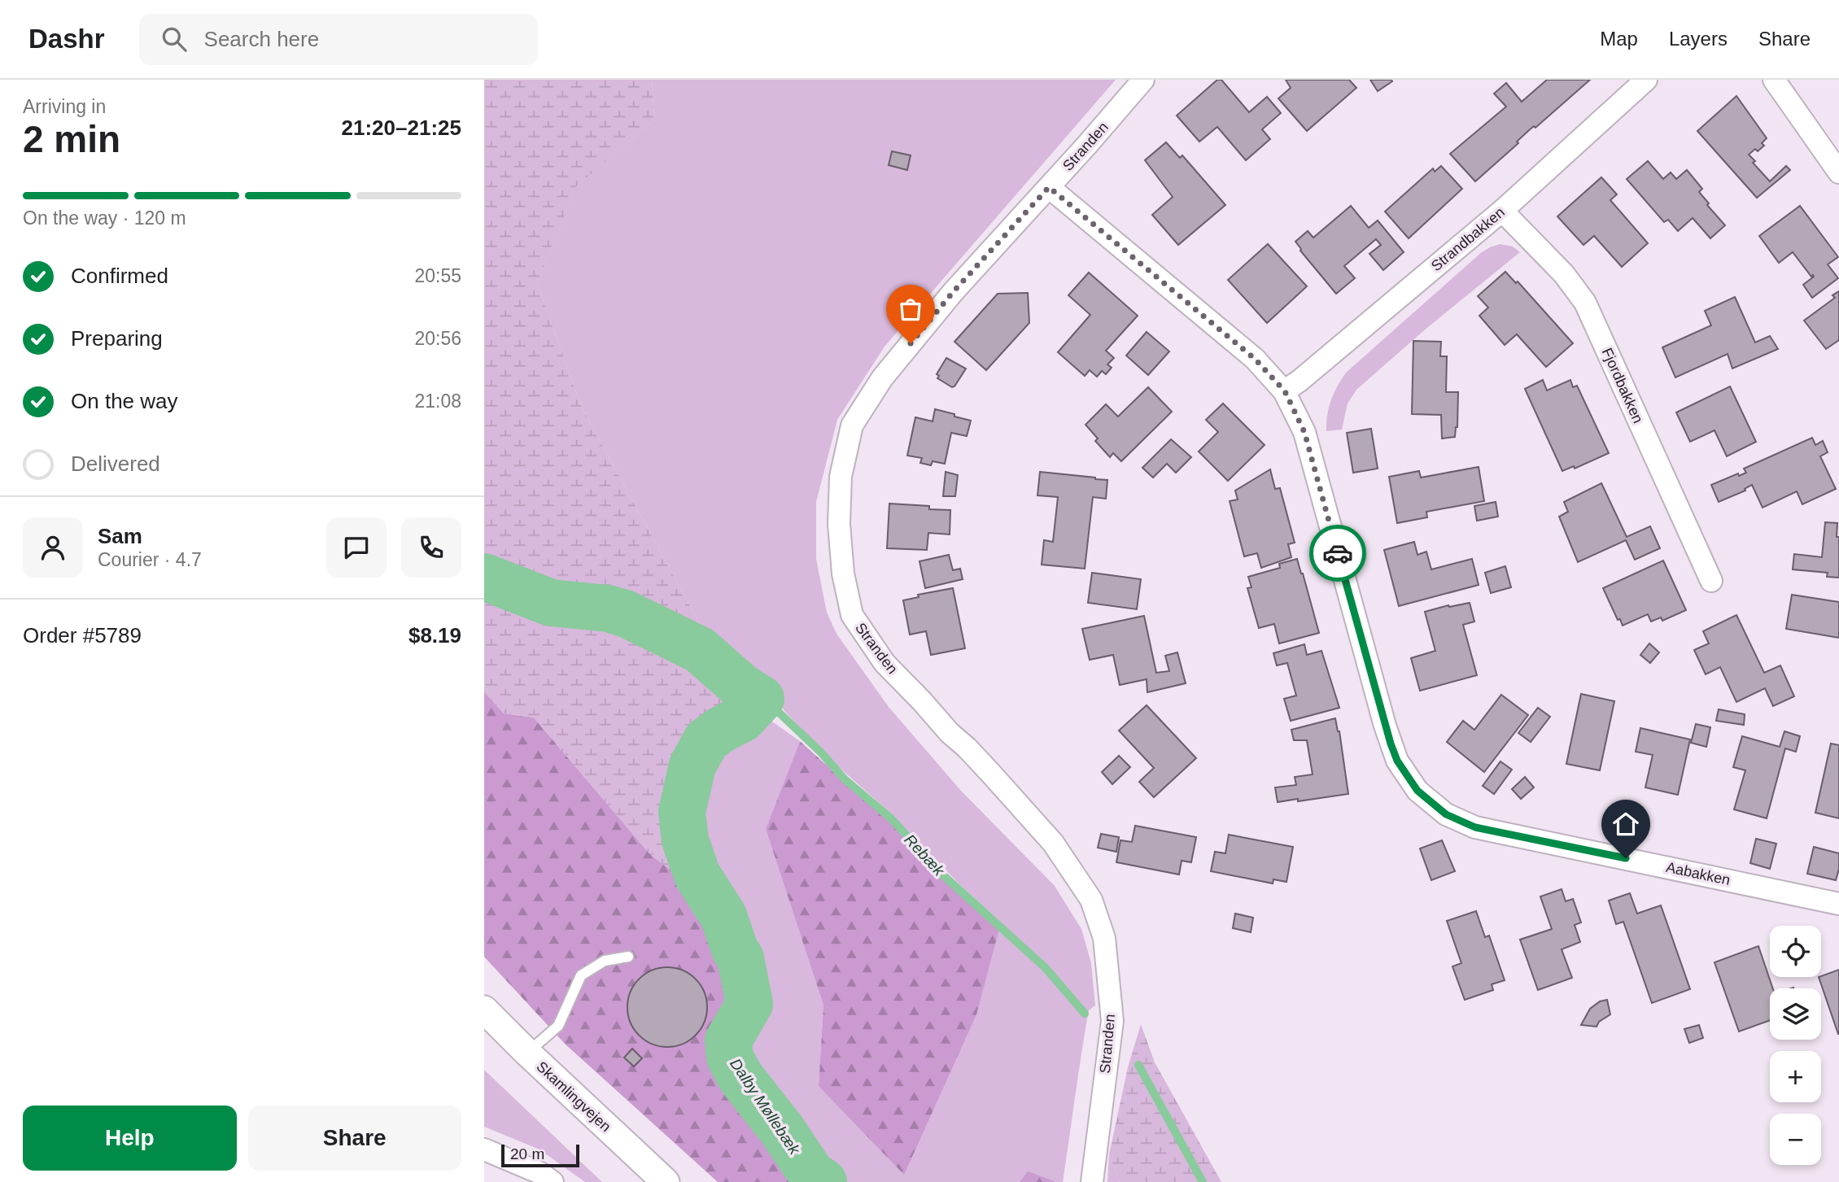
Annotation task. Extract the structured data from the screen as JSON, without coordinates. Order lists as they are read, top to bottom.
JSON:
{
  "streets": {
    "street": [
      "Stranden",
      "Strandbakken",
      "Fjordbakken",
      "Aabakken",
      "Skamlingvejen"
    ]
  },
  "crossings": [
    ["Stranden", "Aabakken"],
    ["Strandbakken", "Fjordbakken"],
    ["Strandbakken", "Aabakken"]
  ],
  "water": ["Rebæk", "Dalby Møllebæk"],
  "scale_bar": "20 m",
  "page": {
    "header": "Dashr",
    "search": "Search here",
    "nav": ["Map", "Layers", "Share"],
    "heading": ["2 min", "Arriving in", "21:20–21:25"],
    "panel": [
      "Sam",
      "Courier · 4.7",
      "Order #5789",
      "$8.19"
    ],
    "bar": "On the way · 120 m",
    "list": [
      ["Confirmed", "20:55"],
      ["Preparing", "20:56"],
      ["On the way", "21:08"],
      "Delivered"
    ],
    "map_buttons": ["+", "−"],
    "buttons": ["Help", "Share"],
    "scale": "20 m"
  }
}
